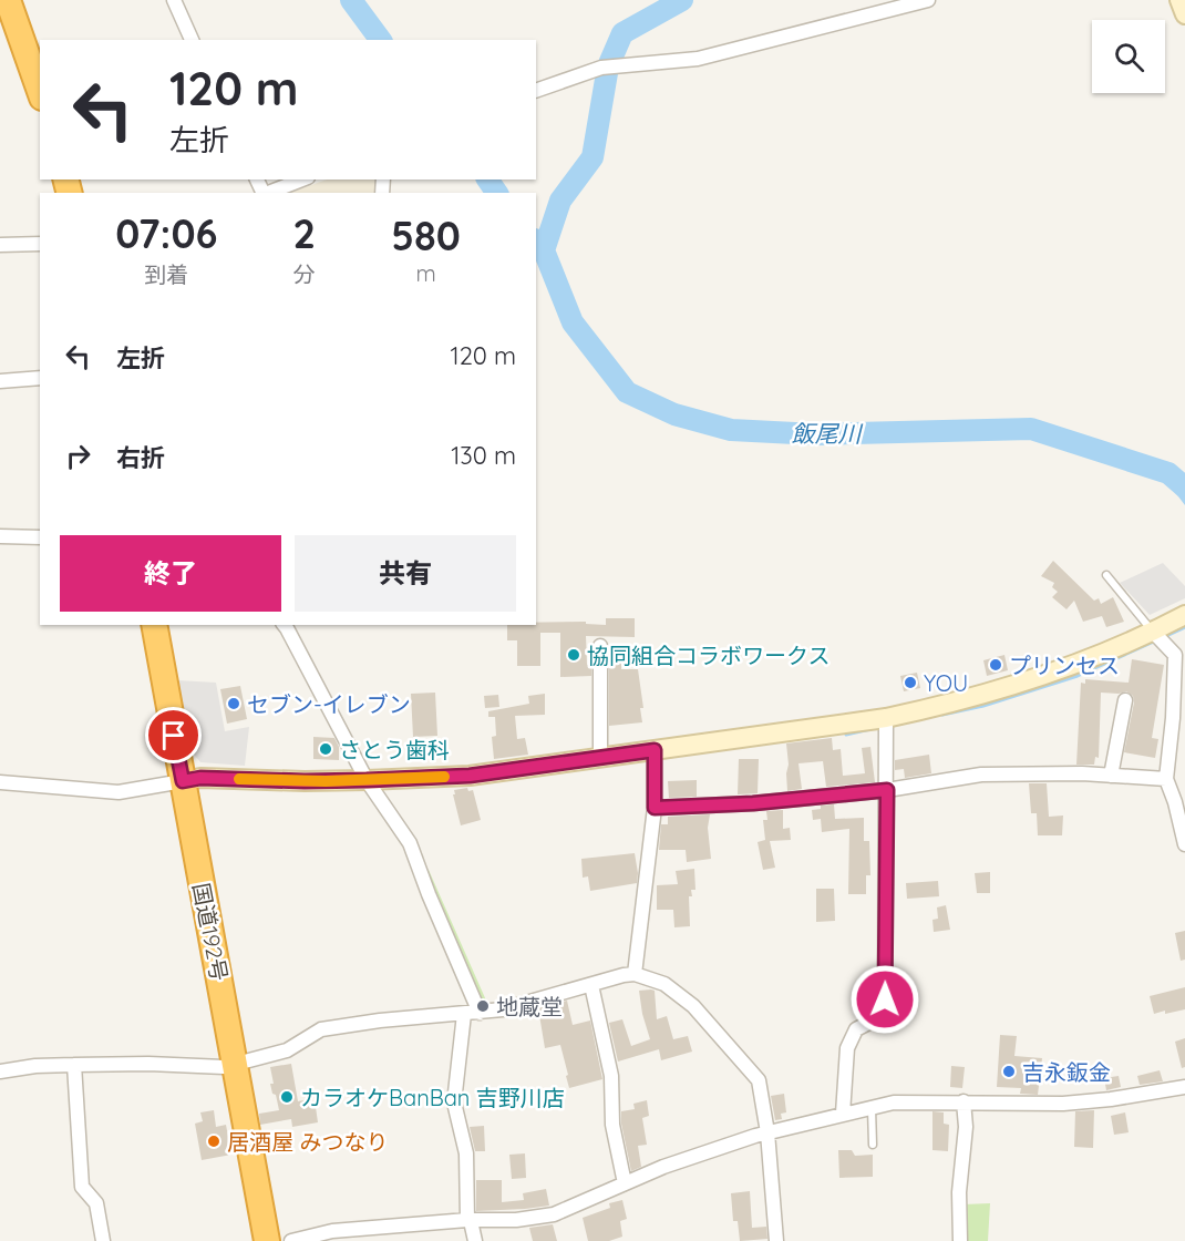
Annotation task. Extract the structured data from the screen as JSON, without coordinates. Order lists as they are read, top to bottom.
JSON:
{
  "streets": {
    "highway": ["国道192号"]
  },
  "water": ["飯尾川"],
  "places": [
    "協同組合コラボワークス",
    "プリンセス",
    "YOU",
    "セブン-イレブン",
    "さとう歯科",
    "地蔵堂",
    "吉永鈑金",
    "カラオケBanBan 吉野川店",
    "居酒屋 みつなり"
  ],
  "page": {
    "turn": ["120 m", "左折"],
    "eta": [
      "07:06",
      "到着",
      "2",
      "分",
      "580",
      "m"
    ],
    "list": [
      {
        "name": "左折",
        "value": "120 m"
      },
      {
        "name": "右折",
        "value": "130 m"
      }
    ],
    "buttons": ["終了", "共有"]
  }
}
